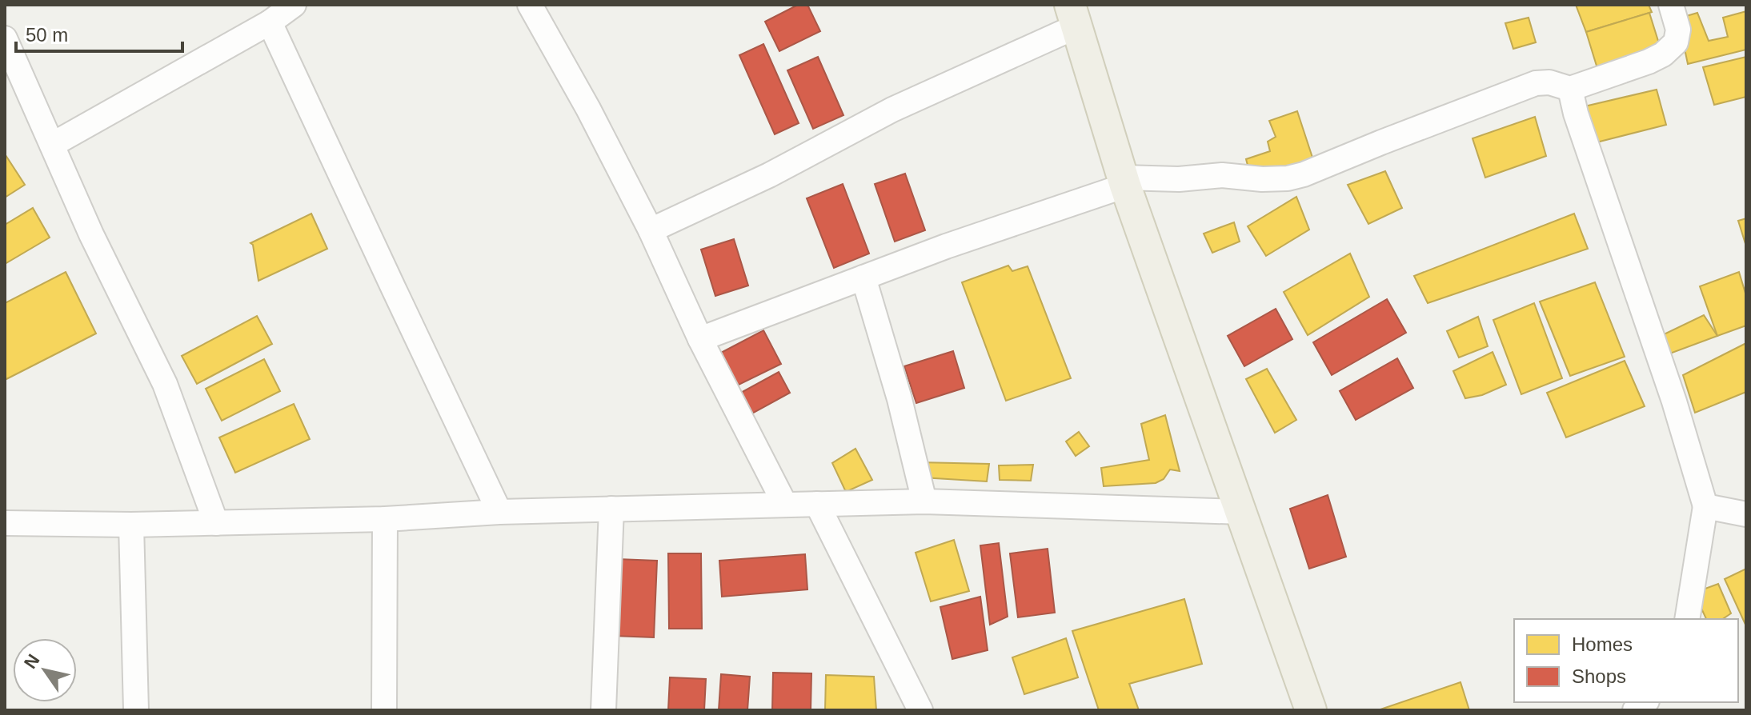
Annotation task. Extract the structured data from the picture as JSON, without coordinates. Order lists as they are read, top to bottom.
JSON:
{
  "legend": ["Homes", "Shops"],
  "scale_bar": "50 m",
  "north": "top left"
}
